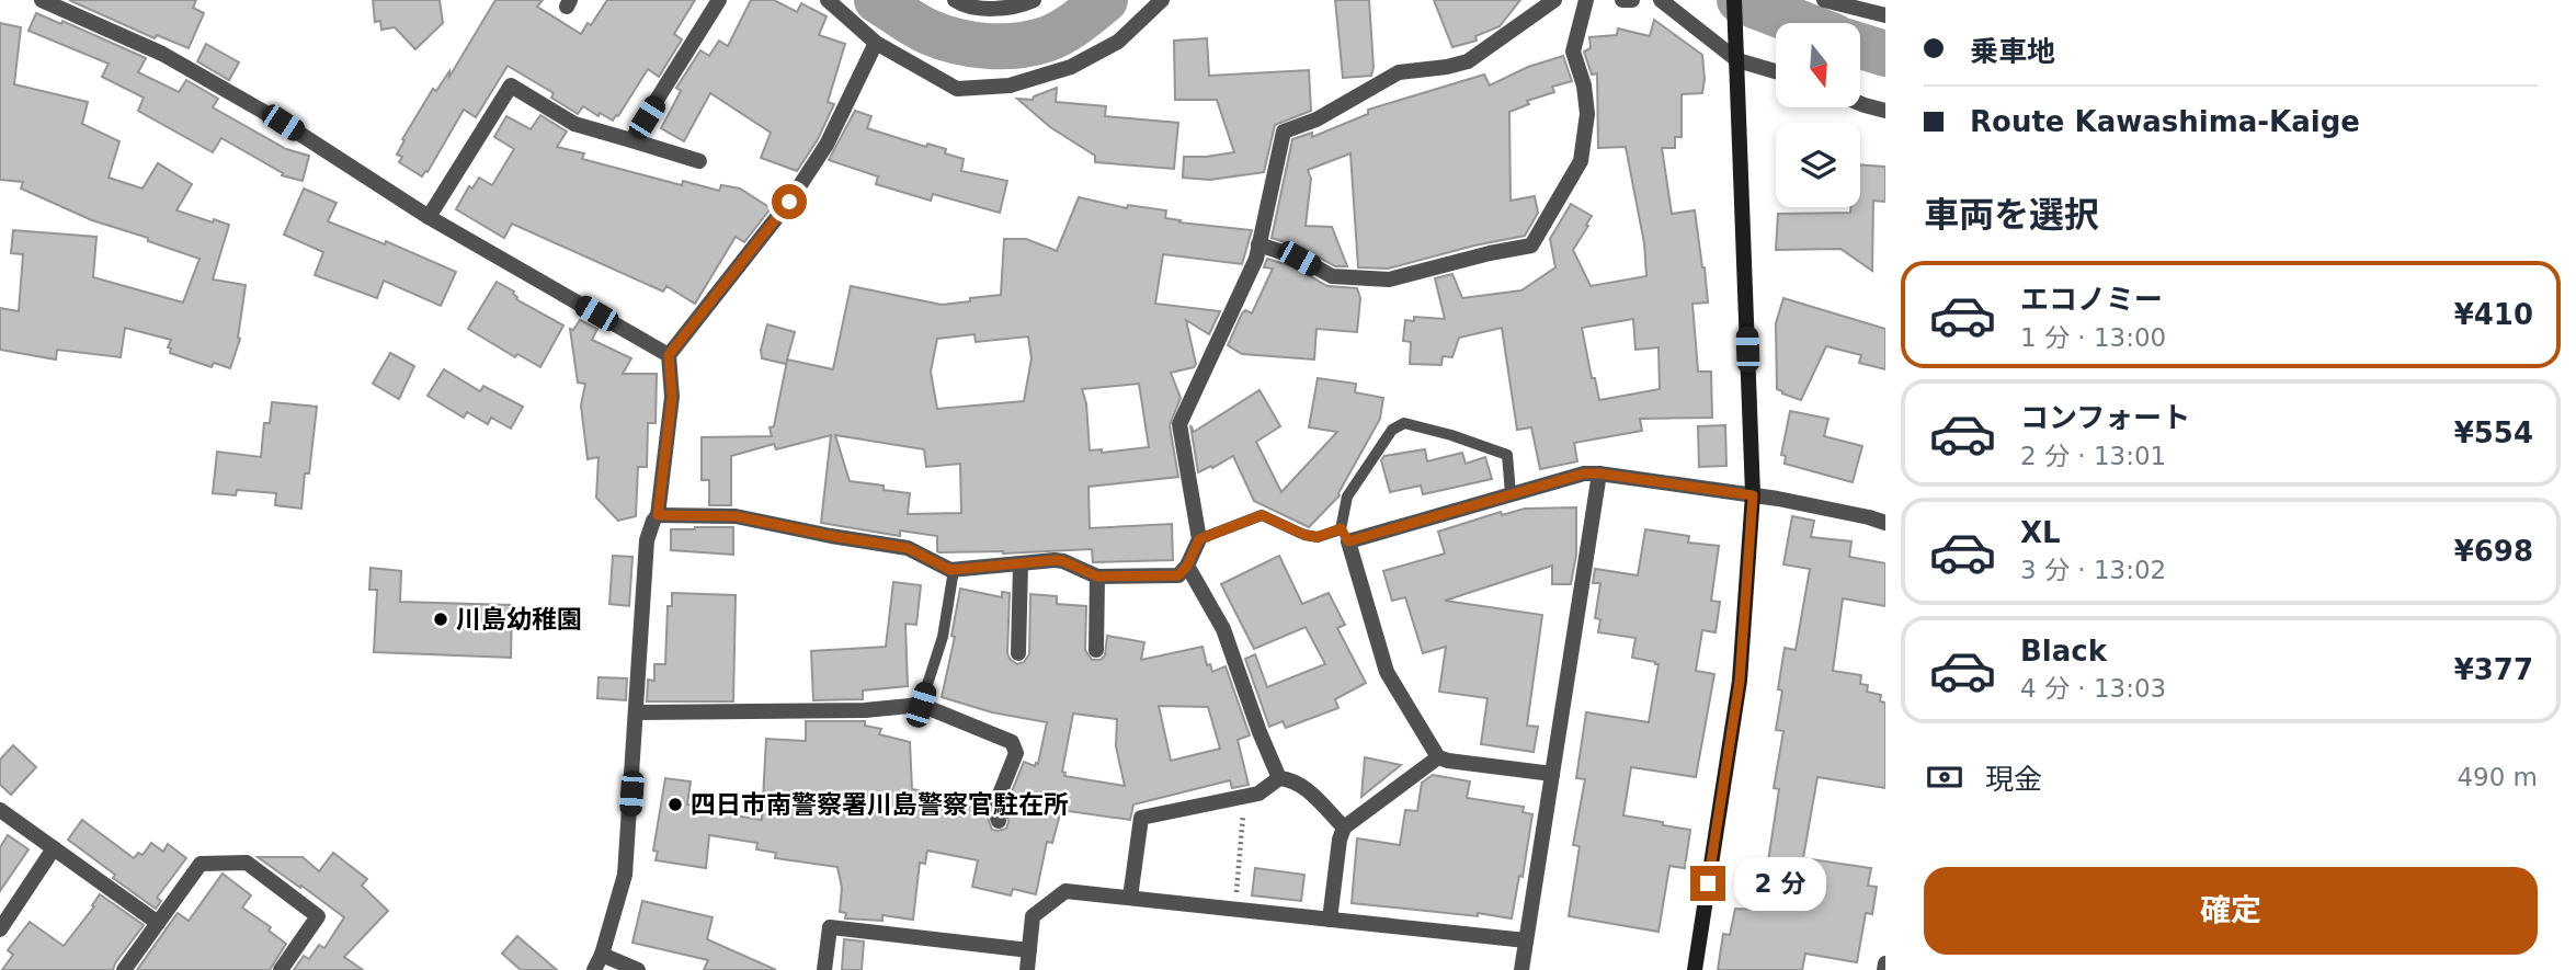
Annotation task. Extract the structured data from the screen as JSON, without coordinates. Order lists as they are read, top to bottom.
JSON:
{
  "places": ["川島幼稚園", "四日市南警察署川島警察官駐在所"],
  "north": "bottom",
  "page": {
    "banner": ["乗車地", "Route Kawashima-Kaige"],
    "heading": "車両を選択",
    "list": [
      {
        "name": "エコノミー",
        "note": "1 分 · 13:00",
        "value": "¥410"
      },
      {
        "name": "コンフォート",
        "note": "2 分 · 13:01",
        "value": "¥554"
      },
      {
        "name": "XL",
        "note": "3 分 · 13:02",
        "value": "¥698"
      },
      {
        "name": "Black",
        "note": "4 分 · 13:03",
        "value": "¥377"
      }
    ],
    "pay": ["現金", "490 m"],
    "buttons": "確定",
    "bubble": "2 分"
  }
}
